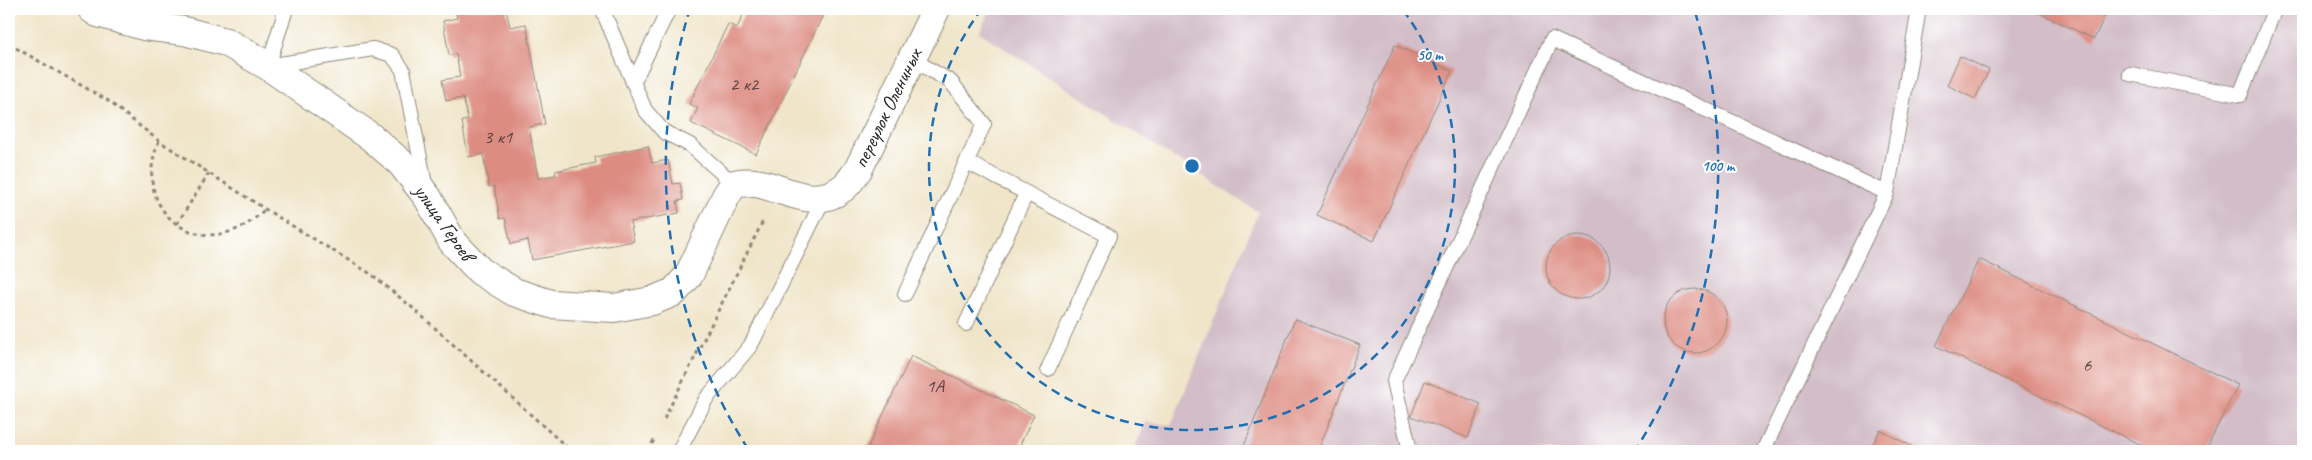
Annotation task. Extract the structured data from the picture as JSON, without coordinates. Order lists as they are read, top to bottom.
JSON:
{
  "streets": {
    "street": ["переулок Олениных", "улица Героев"]
  },
  "house_numbers": [
    "2 к2",
    "3 к1",
    "6",
    "1А"
  ],
  "rings": ["50 m", "100 m"]
}
